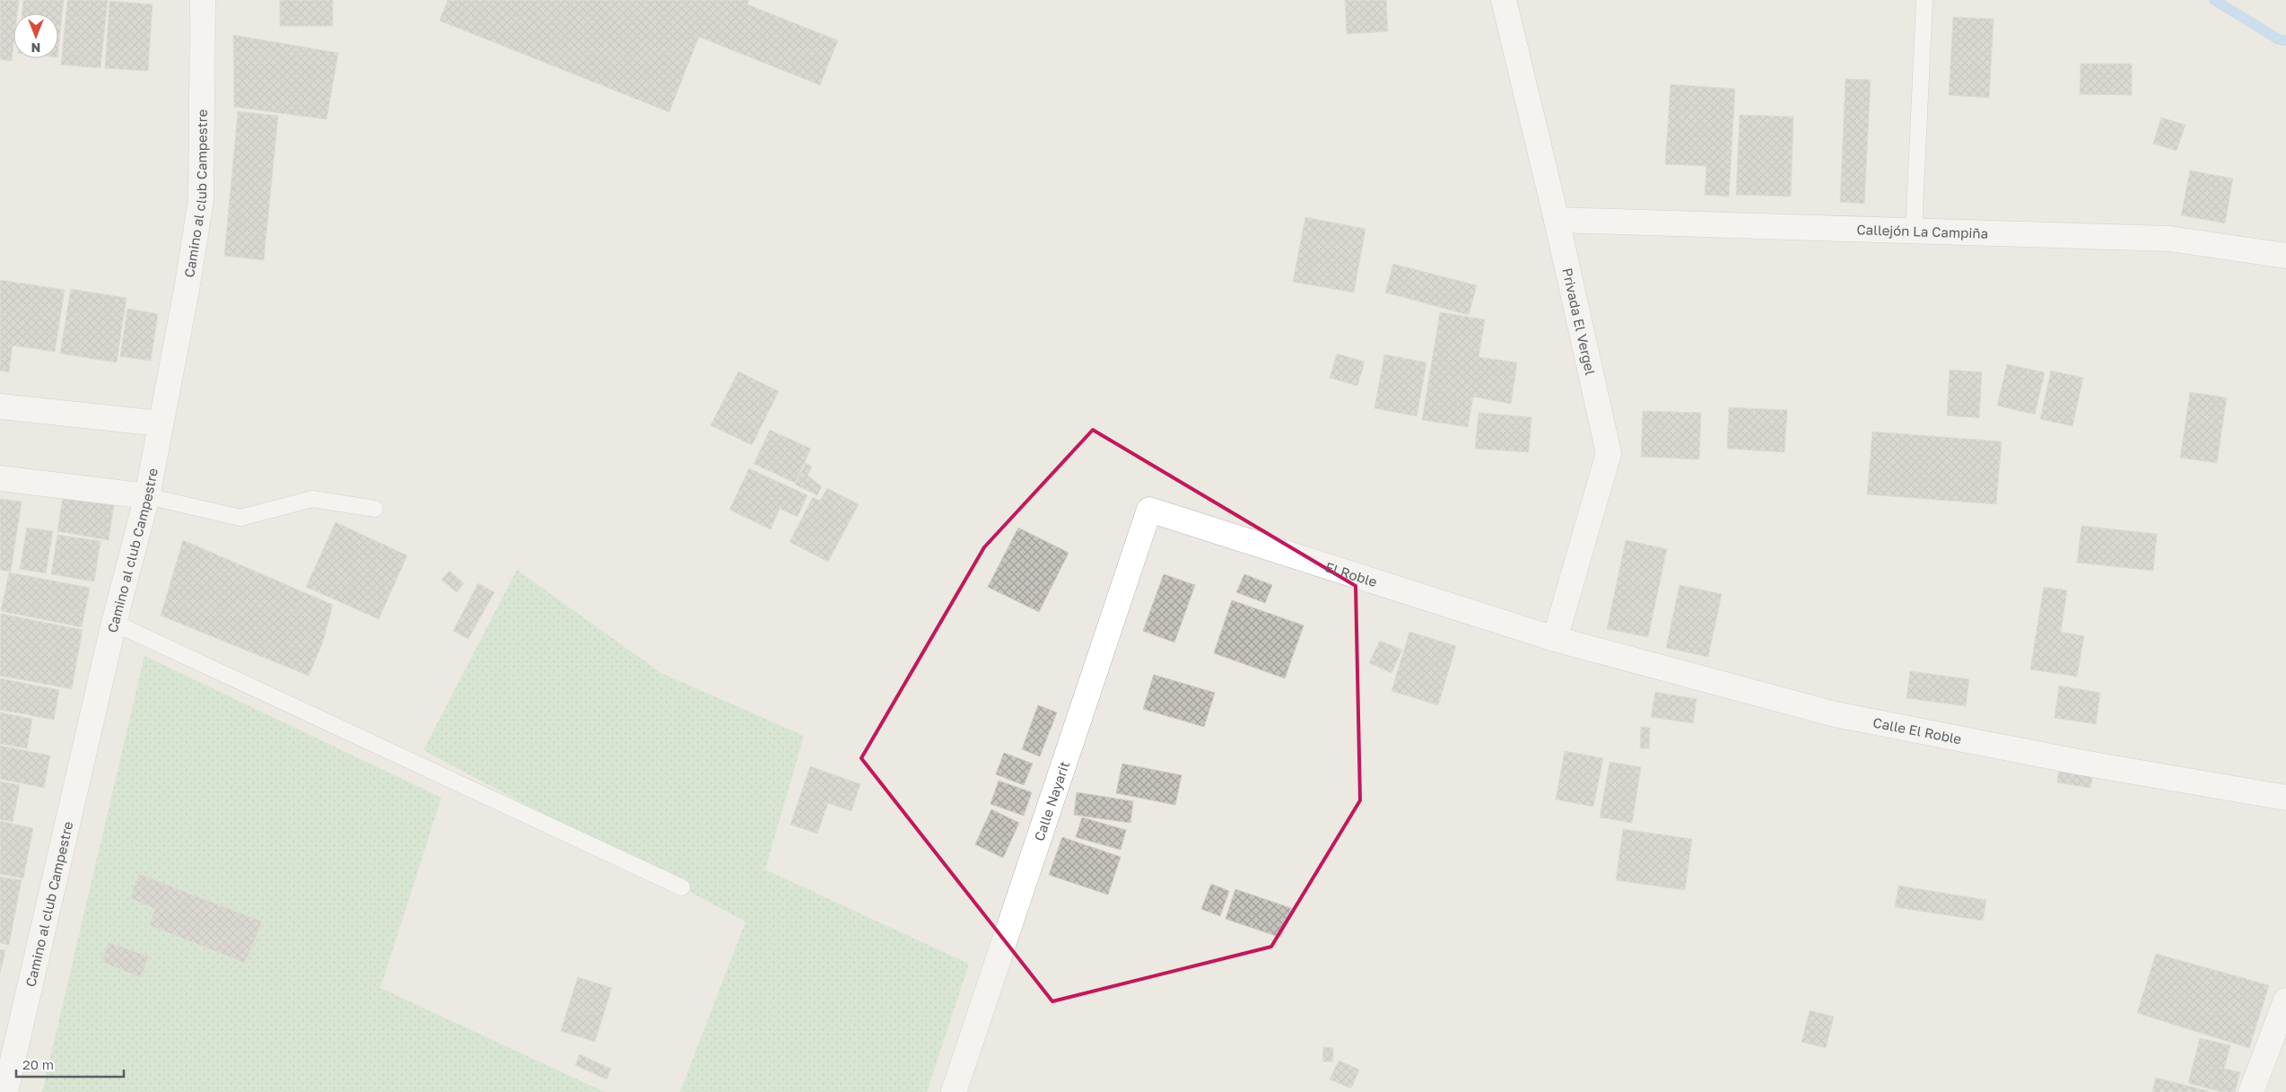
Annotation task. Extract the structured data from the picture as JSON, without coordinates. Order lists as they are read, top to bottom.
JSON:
{
  "streets": {
    "street": [
      "Camino al club Campestre",
      "Callejón La Campiña",
      "Privada El Vergel",
      "El Roble",
      "Calle El Roble",
      "Calle Nayarit"
    ]
  },
  "crossings": [
    ["Callejón La Campiña", "Privada El Vergel"],
    ["Privada El Vergel", "El Roble"],
    ["Privada El Vergel", "Calle El Roble"],
    ["El Roble", "Calle El Roble"],
    ["El Roble", "Calle Nayarit"]
  ],
  "scale_bar": "20 m",
  "north": "bottom"
}
